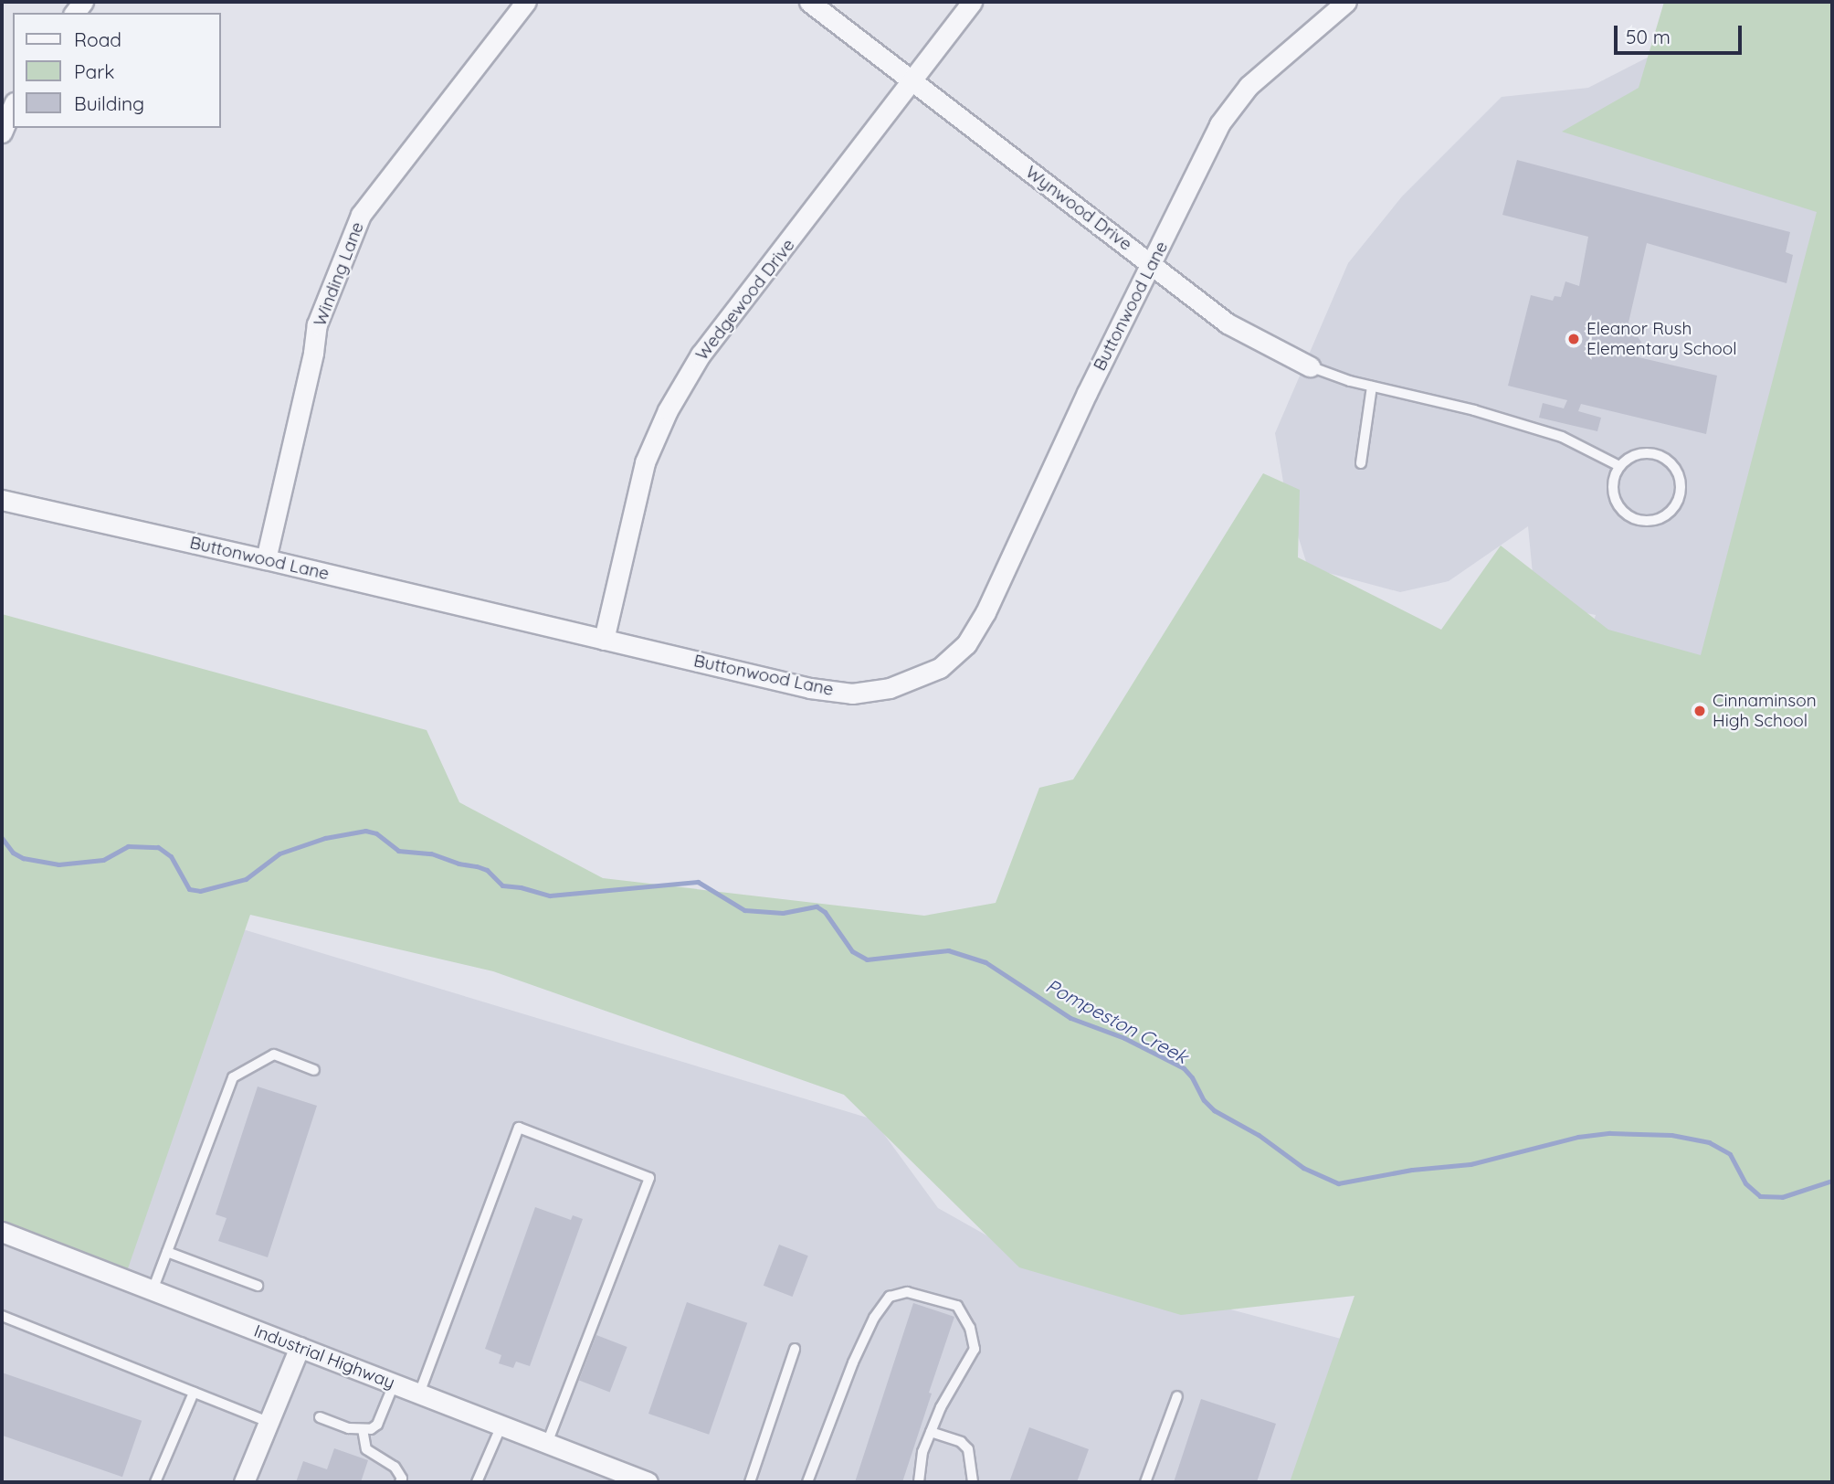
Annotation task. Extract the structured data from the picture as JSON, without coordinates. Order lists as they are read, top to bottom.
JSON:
{
  "streets": {
    "street": [
      "Wynwood Drive",
      "Winding Lane",
      "Wedgewood Drive",
      "Buttonwood Lane",
      "Industrial Highway"
    ]
  },
  "crossings": [
    ["Wynwood Drive", "Wedgewood Drive"],
    ["Wynwood Drive", "Buttonwood Lane"],
    ["Winding Lane", "Buttonwood Lane"],
    ["Wedgewood Drive", "Buttonwood Lane"]
  ],
  "water": ["Pompeston Creek"],
  "places": ["Eleanor Rush Elementary School", "Cinnaminson High School"],
  "legend": ["Road", "Park", "Building"],
  "scale_bar": "50 m"
}
